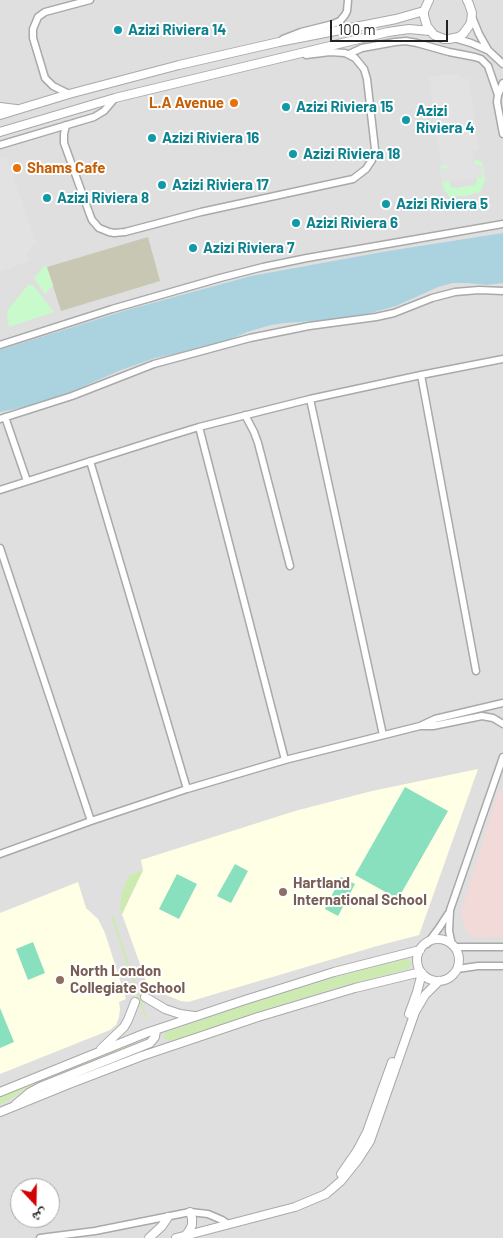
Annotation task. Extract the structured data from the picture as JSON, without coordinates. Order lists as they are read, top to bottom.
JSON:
{
  "places": [
    "Azizi Riviera 14",
    "L.A Avenue",
    "Azizi Riviera 15",
    "Azizi Riviera 4",
    "Azizi Riviera 16",
    "Azizi Riviera 18",
    "Shams Cafe",
    "Azizi Riviera 17",
    "Azizi Riviera 8",
    "Azizi Riviera 5",
    "Azizi Riviera 6",
    "Azizi Riviera 7",
    "Hartland International School",
    "North London Collegiate School"
  ],
  "scale_bar": "100 m",
  "north": "bottom"
}
